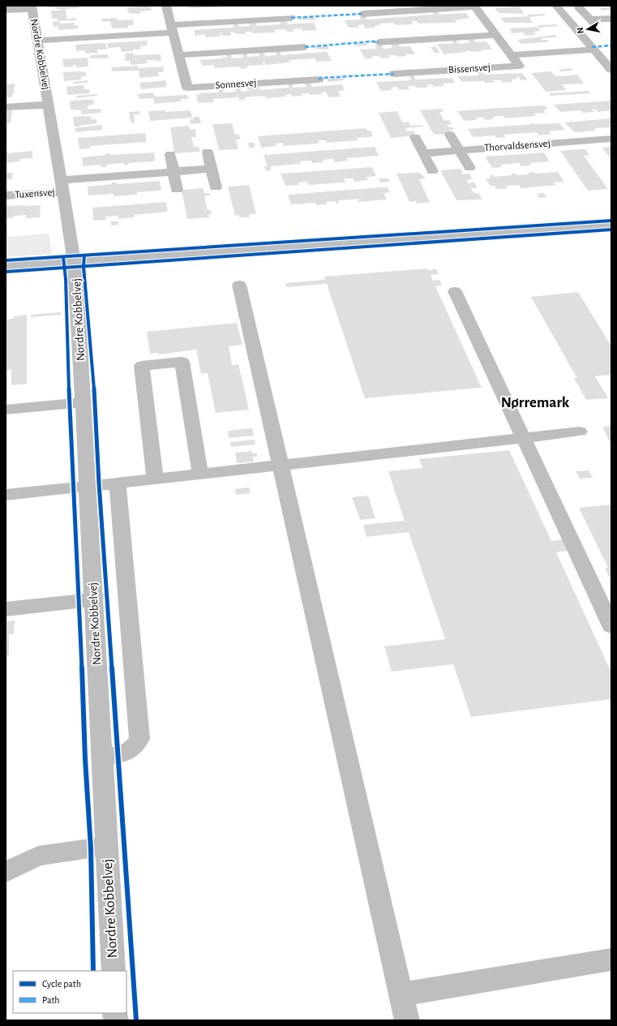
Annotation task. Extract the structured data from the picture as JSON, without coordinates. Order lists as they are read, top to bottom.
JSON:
{
  "streets": {
    "street": [
      "Nordre Kobbelvej",
      "Bissensvej",
      "Sonnesvej",
      "Thorvaldsensvej",
      "Tuxensvej"
    ]
  },
  "crossings": [
    ["Nordre Kobbelvej", "Tuxensvej"]
  ],
  "districts": ["Nørremark"],
  "legend": ["Cycle path", "Path"],
  "north": "left"
}
